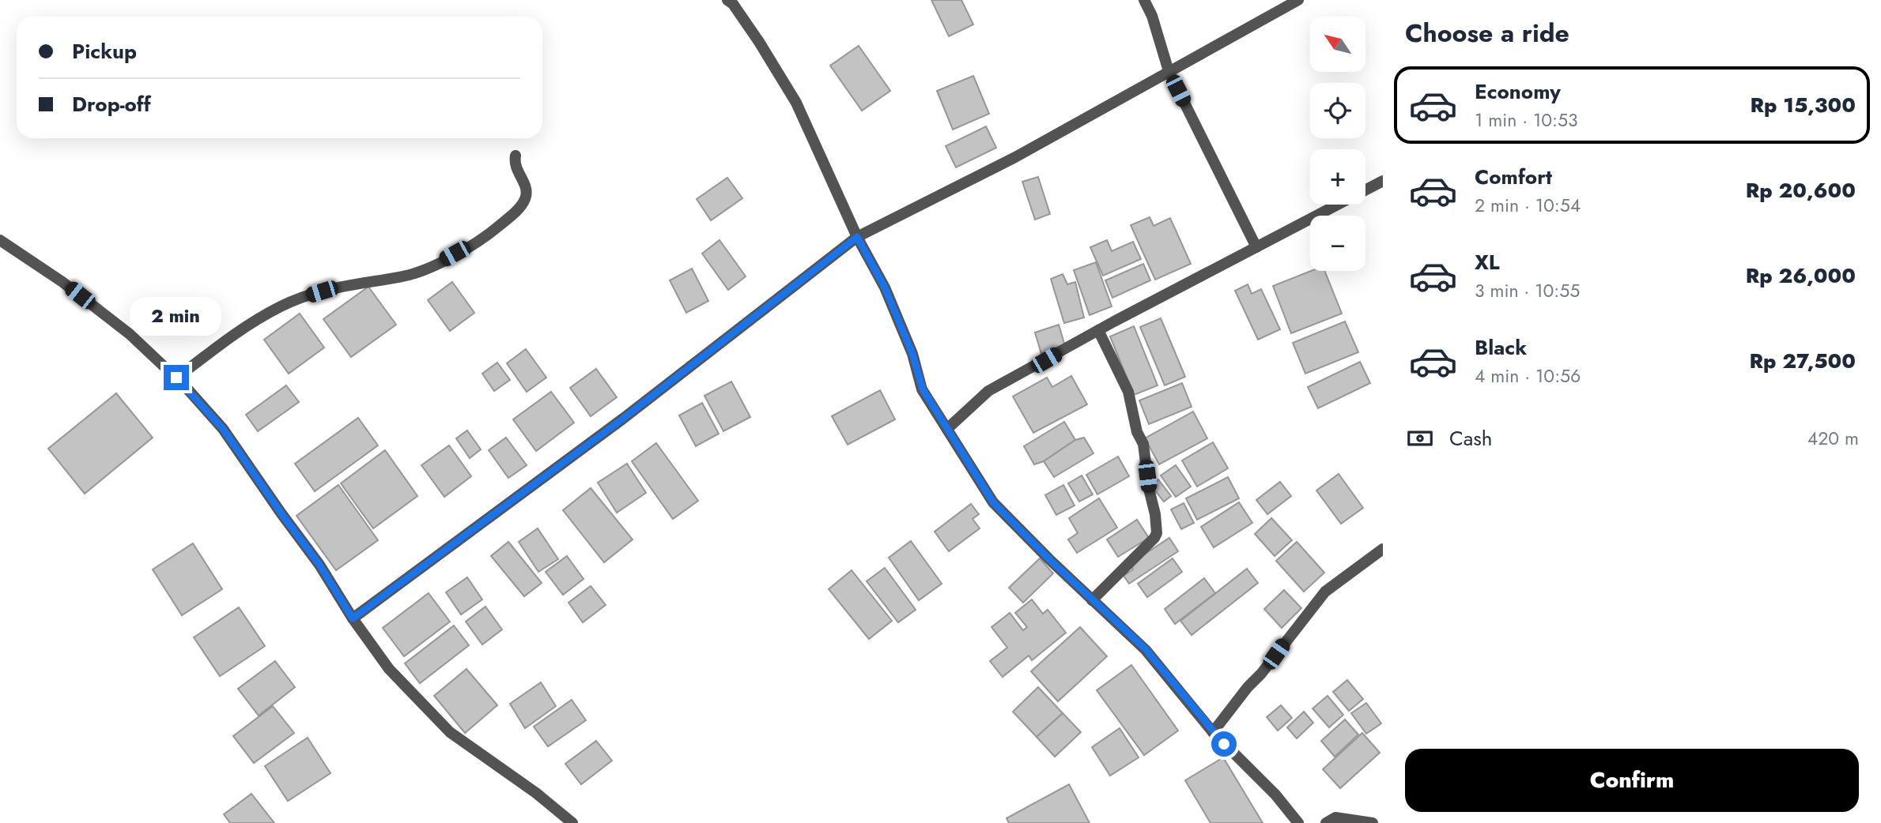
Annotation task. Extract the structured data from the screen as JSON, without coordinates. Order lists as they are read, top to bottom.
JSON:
{
  "north": "top left",
  "page": {
    "heading": "Choose a ride",
    "map_buttons": ["+", "−"],
    "banner": ["Pickup", "Drop-off"],
    "list": [
      {
        "name": "Economy",
        "note": "1 min · 10:53",
        "value": "Rp 15,300"
      },
      {
        "name": "Comfort",
        "note": "2 min · 10:54",
        "value": "Rp 20,600"
      },
      {
        "name": "XL",
        "note": "3 min · 10:55",
        "value": "Rp 26,000"
      },
      {
        "name": "Black",
        "note": "4 min · 10:56",
        "value": "Rp 27,500"
      }
    ],
    "bubble": "2 min",
    "pay": ["Cash", "420 m"],
    "buttons": "Confirm"
  }
}
